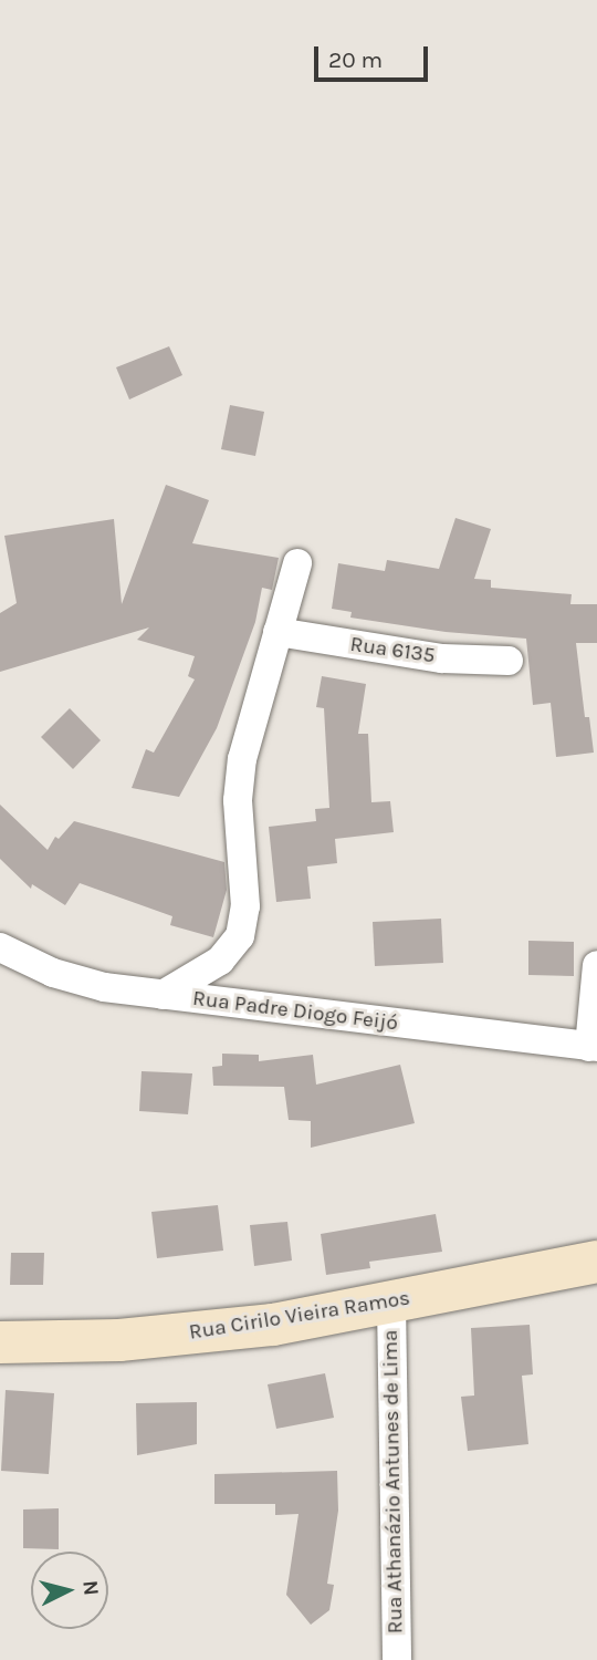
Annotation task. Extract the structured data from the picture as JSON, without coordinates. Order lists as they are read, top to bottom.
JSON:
{
  "streets": {
    "main road": ["Rua Cirilo Vieira Ramos"],
    "street": ["Rua 6135", "Rua Padre Diogo Feijó", "Rua Athanázio Antunes de Lima"]
  },
  "crossings": [
    ["Rua Cirilo Vieira Ramos", "Rua Athanázio Antunes de Lima"]
  ],
  "scale_bar": "20 m",
  "north": "right"
}
